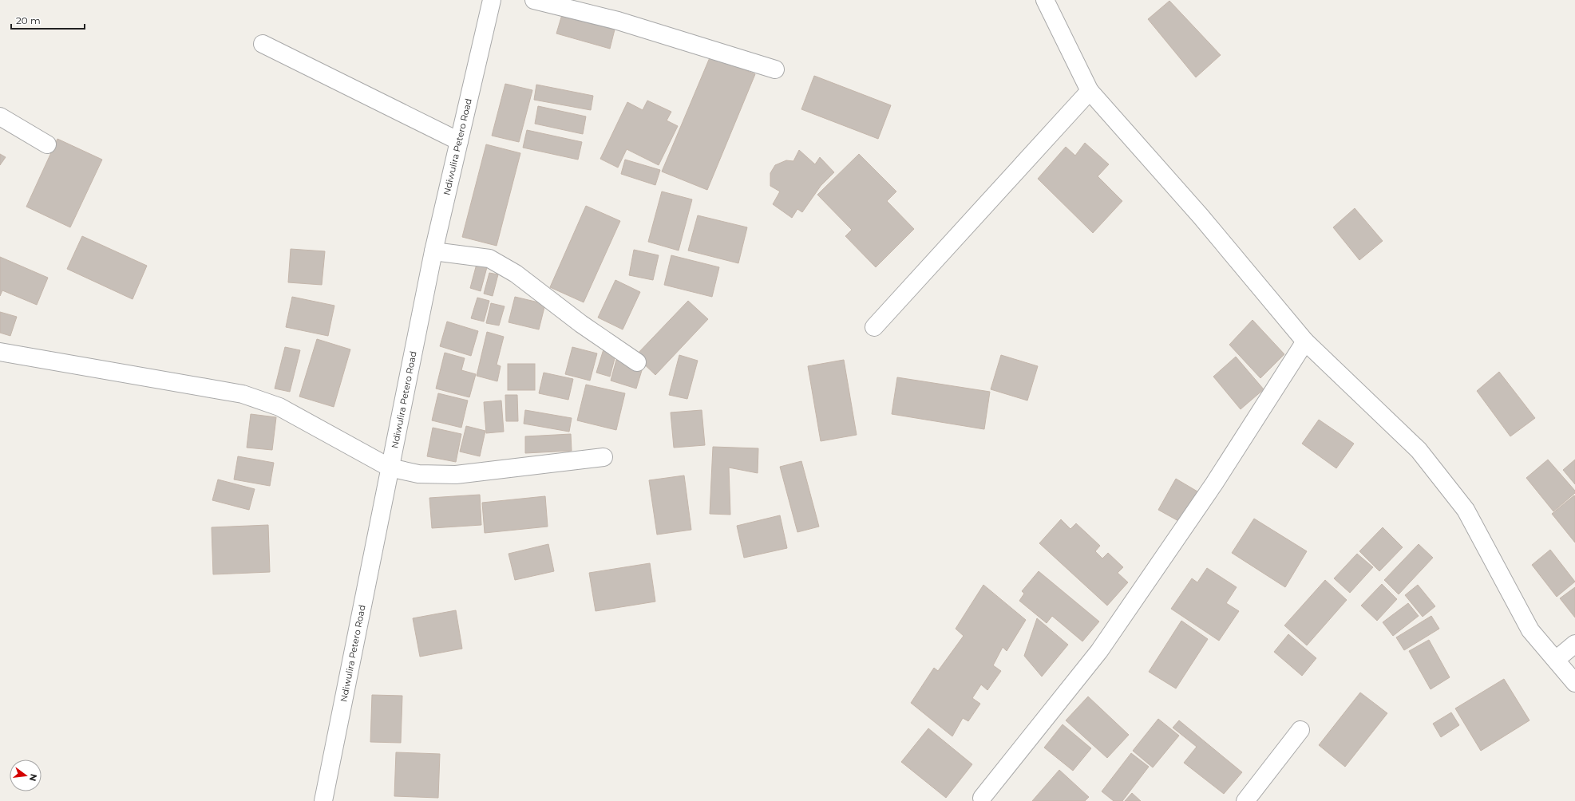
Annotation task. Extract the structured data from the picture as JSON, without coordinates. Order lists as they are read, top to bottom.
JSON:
{
  "streets": {
    "street": ["Ndiwulira Petero Road"]
  },
  "scale_bar": "20 m",
  "north": "right"
}
